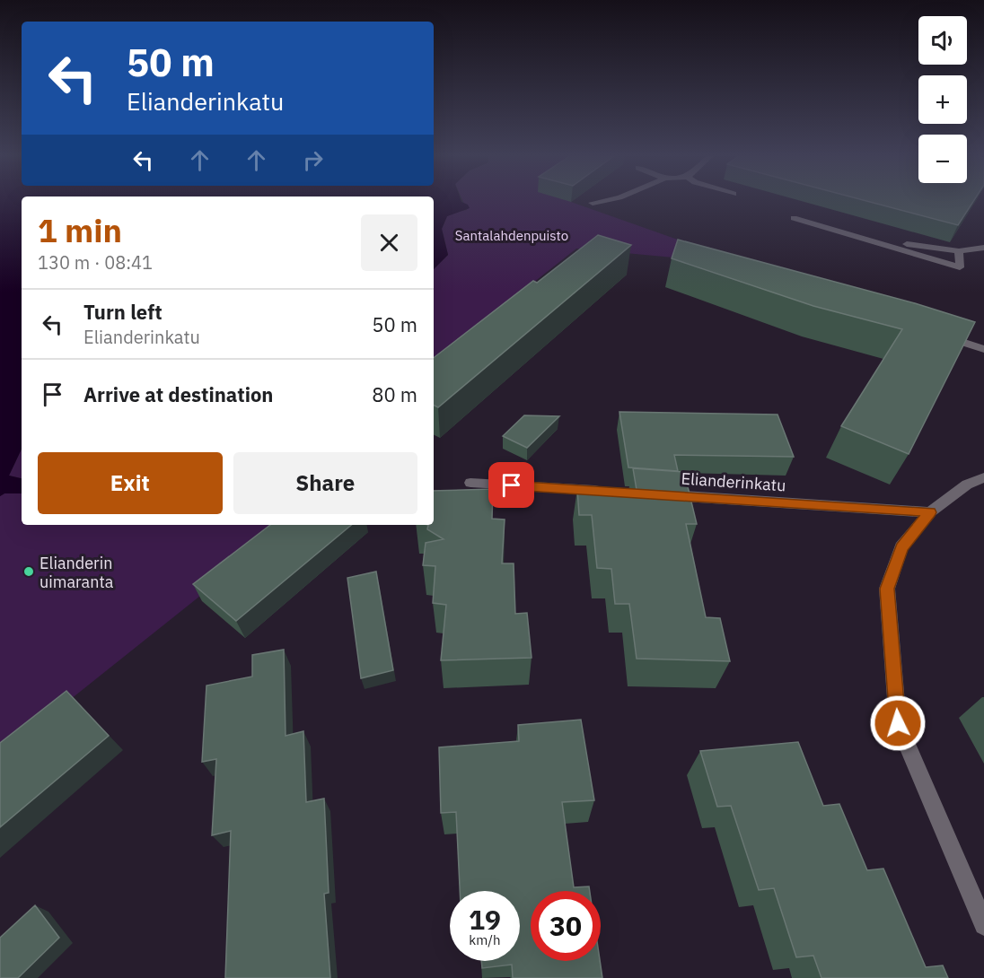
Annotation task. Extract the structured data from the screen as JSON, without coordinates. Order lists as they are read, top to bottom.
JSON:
{
  "streets": {
    "street": ["Elianderinkatu"]
  },
  "parks": ["Santalahdenpuisto"],
  "places": ["Elianderin uimaranta"],
  "page": {
    "map_buttons": ["+", "−"],
    "turn": ["50 m", "Elianderinkatu"],
    "heading": ["1 min", "130 m · 08:41"],
    "list": [
      {
        "name": "Turn left",
        "note": "Elianderinkatu",
        "value": "50 m"
      },
      {
        "name": "Arrive at destination",
        "value": "80 m"
      }
    ],
    "buttons": ["Exit", "Share"],
    "speed": "19 km/h",
    "limit": "30"
  }
}
